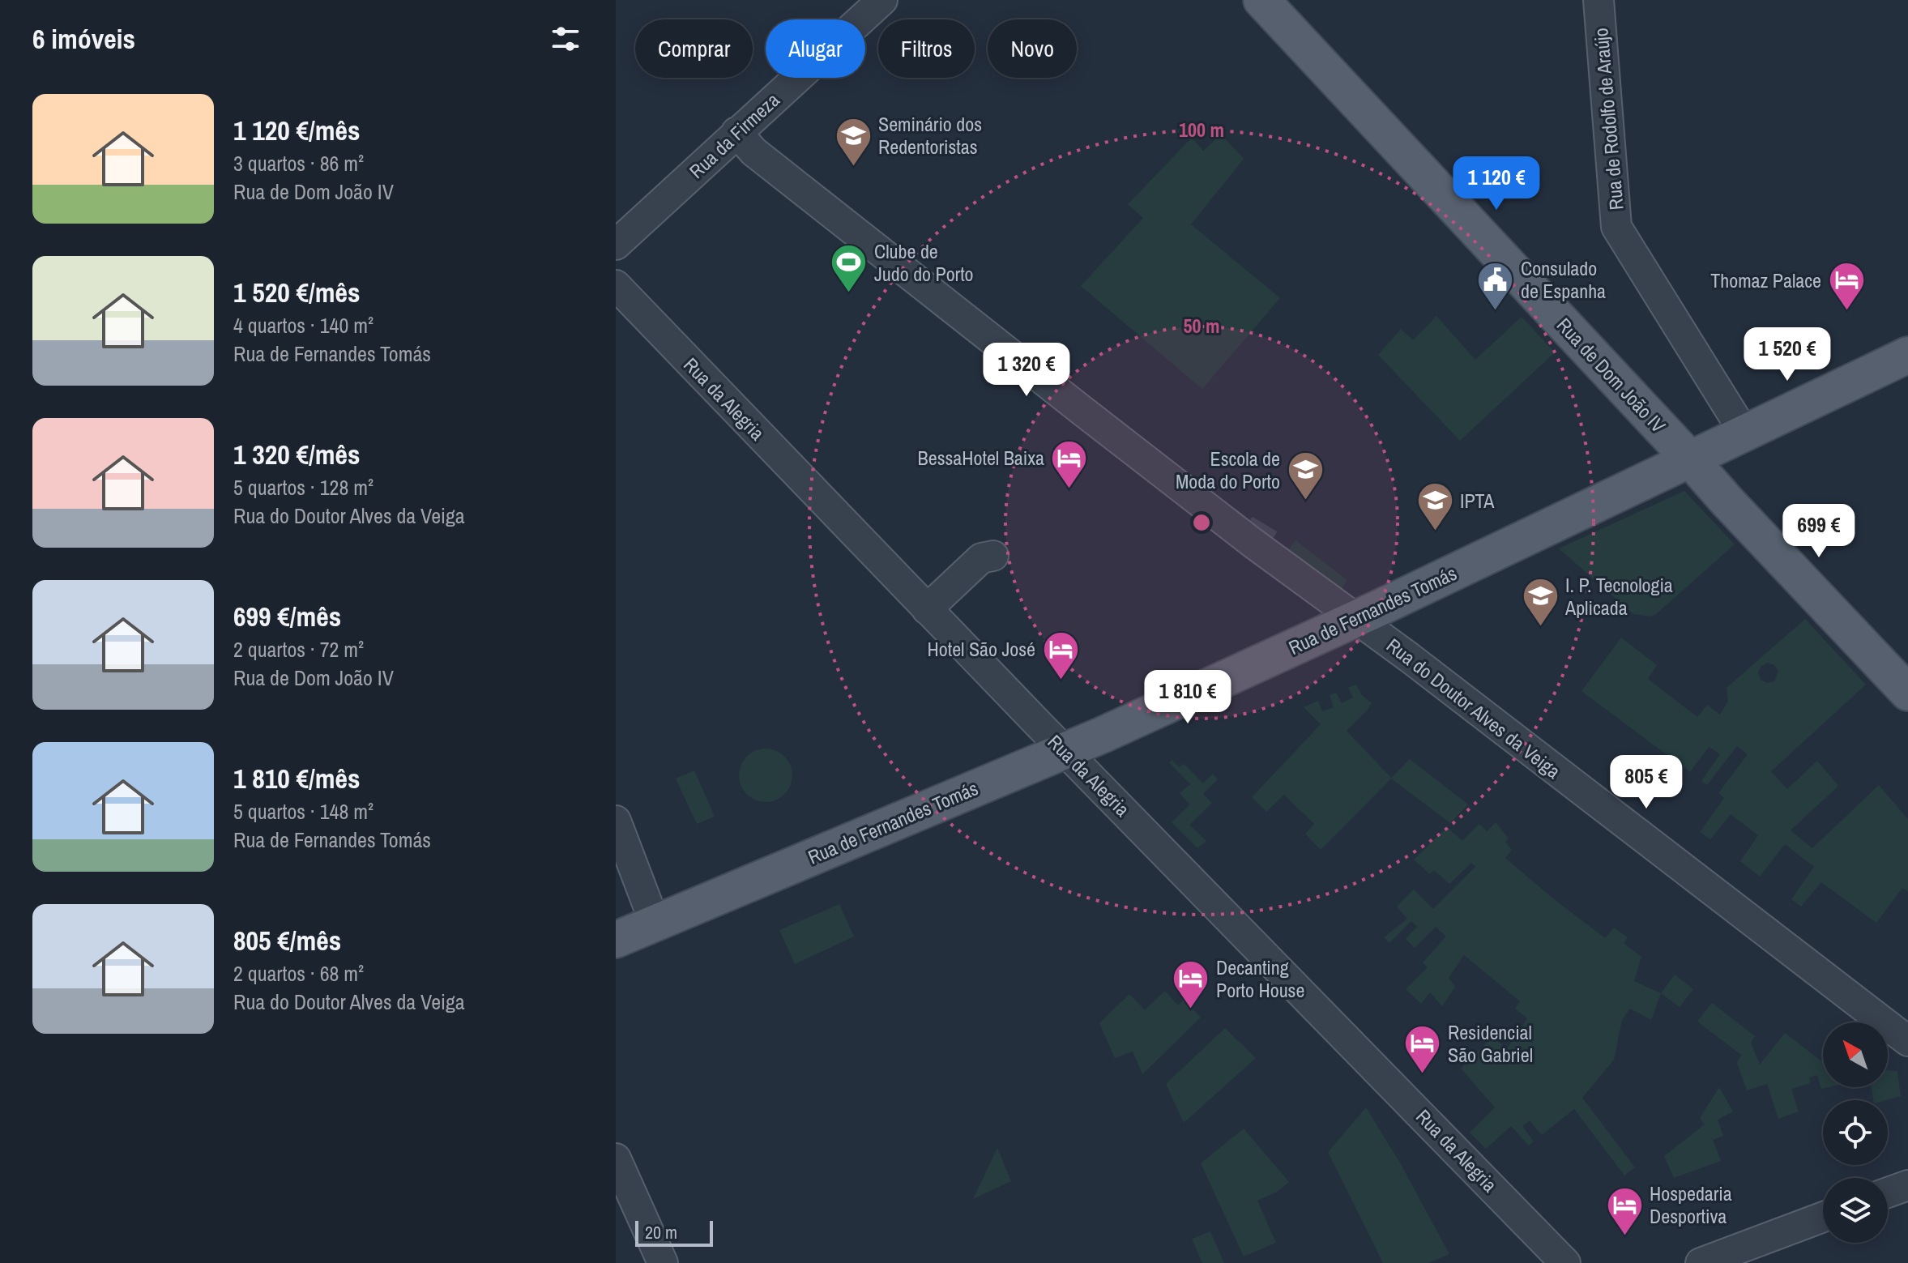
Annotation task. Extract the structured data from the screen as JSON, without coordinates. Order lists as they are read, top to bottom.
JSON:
{
  "streets": {
    "main road": ["Rua de Dom João IV", "Rua de Fernandes Tomás"],
    "street": [
      "Rua de Rodolfo de Araújo",
      "Rua da Firmeza",
      "Rua da Alegria",
      "Rua do Doutor Alves da Veiga"
    ]
  },
  "crossings": [
    ["Rua de Rodolfo de Araújo", "Rua de Fernandes Tomás"],
    ["Rua da Firmeza", "Rua do Doutor Alves da Veiga"],
    ["Rua de Dom João IV", "Rua de Fernandes Tomás"],
    ["Rua da Alegria", "Rua de Fernandes Tomás"],
    ["Rua de Fernandes Tomás", "Rua do Doutor Alves da Veiga"]
  ],
  "places": {
    "school or university": [
      "Seminário dos Redentoristas",
      "Escola de Moda do Porto",
      "IPTA",
      "I. P. Tecnologia Aplicada"
    ],
    "sports": ["Clube de Judo do Porto"],
    "public building": ["Consulado de Espanha"],
    "hotel": [
      "Thomaz Palace",
      "BessaHotel Baixa",
      "Hotel São José",
      "Decanting Porto House",
      "Residencial São Gabriel",
      "Hospedaria Desportiva"
    ]
  },
  "scale_bar": "20 m",
  "north": "top left",
  "page": {
    "heading": "6 imóveis",
    "chip": [
      "Comprar",
      "Alugar",
      "Filtros",
      "Novo"
    ],
    "list": [
      {
        "name": "1 120 €/mês",
        "note": "3 quartos · 86 m² · Rua de Dom João IV"
      },
      {
        "name": "1 520 €/mês",
        "note": "4 quartos · 140 m² · Rua de Fernandes Tomás"
      },
      {
        "name": "1 320 €/mês",
        "note": "5 quartos · 128 m² · Rua do Doutor Alves da Veiga"
      },
      {
        "name": "699 €/mês",
        "note": "2 quartos · 72 m² · Rua de Dom João IV"
      },
      {
        "name": "1 810 €/mês",
        "note": "5 quartos · 148 m² · Rua de Fernandes Tomás"
      },
      {
        "name": "805 €/mês",
        "note": "2 quartos · 68 m² · Rua do Doutor Alves da Veiga"
      }
    ],
    "price": [
      "1 120 €",
      "1 520 €",
      "1 320 €",
      "699 €",
      "1 810 €",
      "805 €"
    ],
    "scale": "20 m"
  },
  "rings": ["100 m", "50 m"]
}
